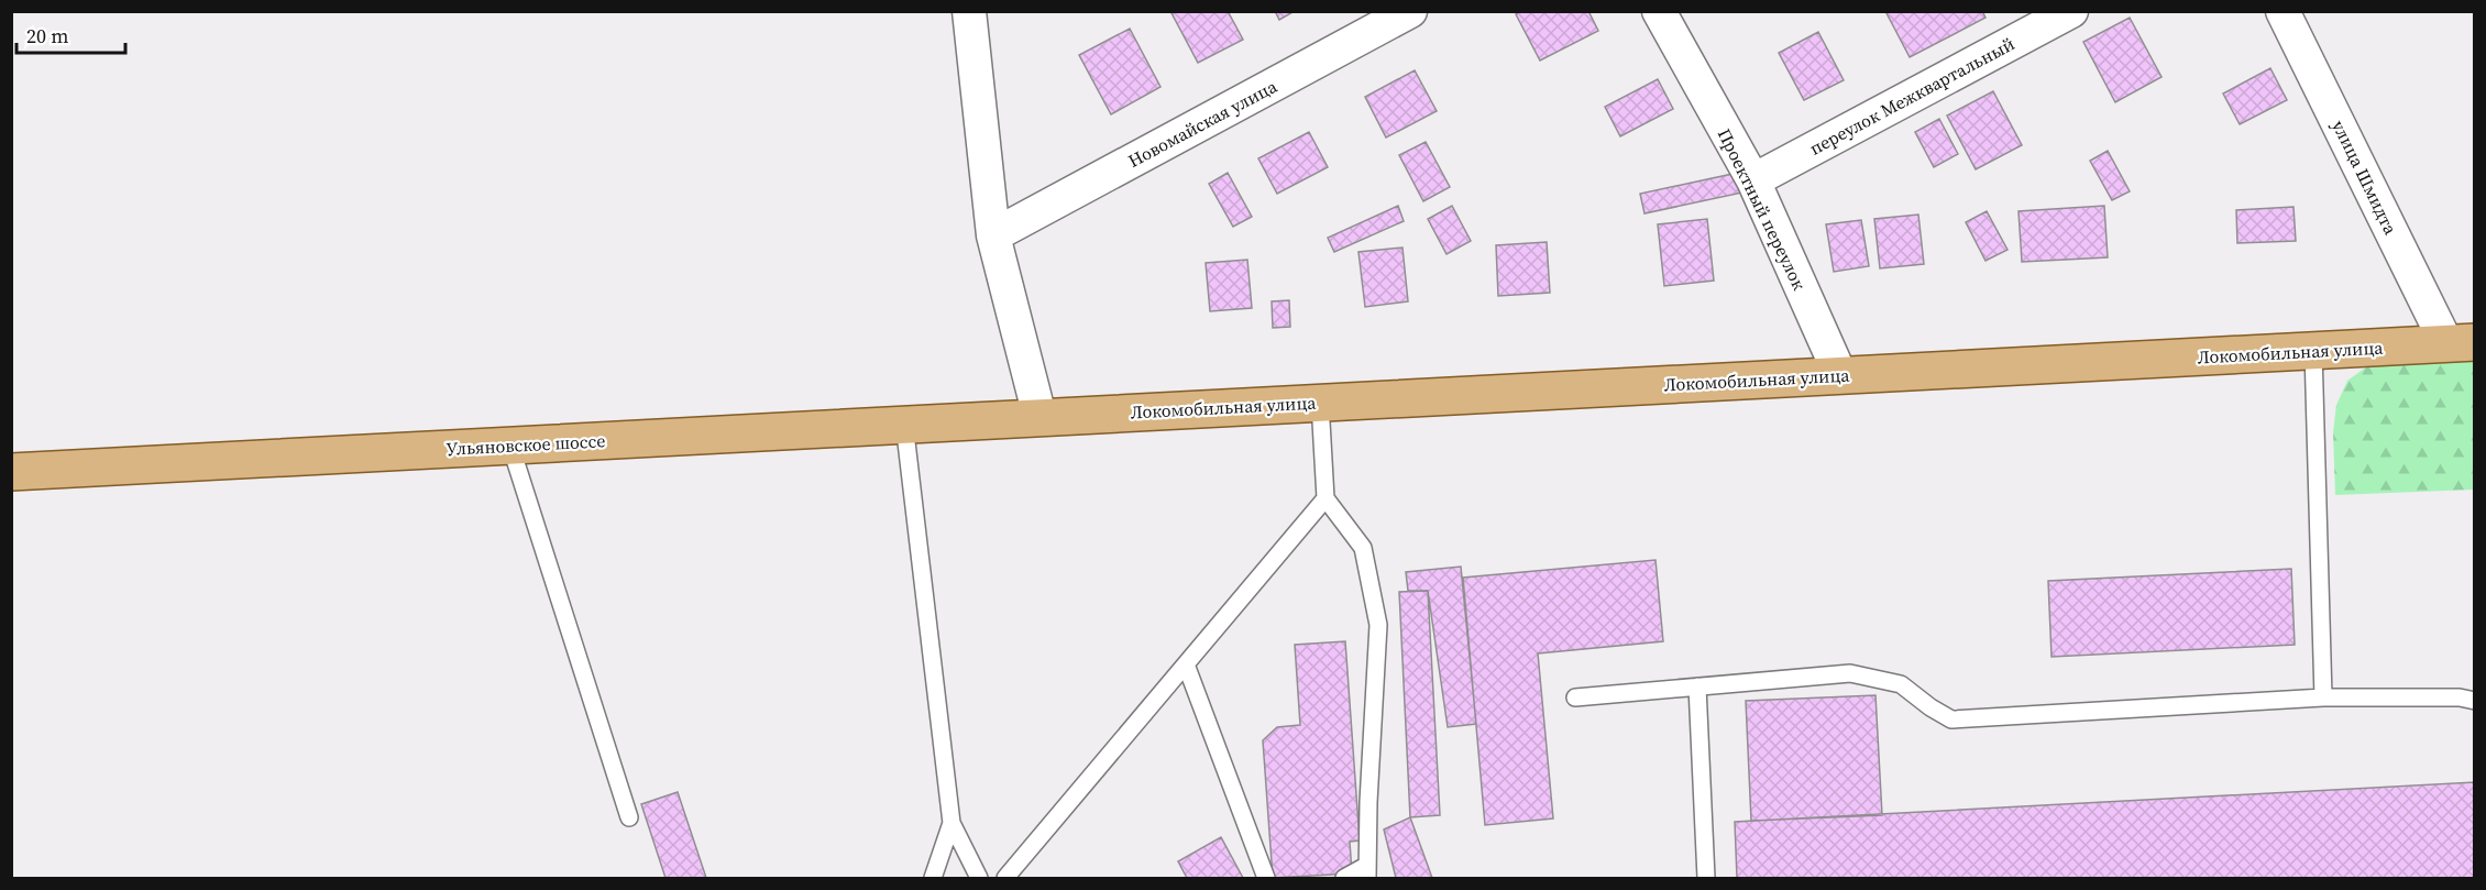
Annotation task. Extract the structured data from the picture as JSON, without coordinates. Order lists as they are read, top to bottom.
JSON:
{
  "streets": {
    "main road": ["Локомобильная улица", "Ульяновское шоссе"],
    "street": [
      "переулок Межквартальный",
      "Новомайская улица",
      "улица Шмидта",
      "Проектный переулок"
    ]
  },
  "crossings": [
    ["переулок Межквартальный", "Проектный переулок"],
    ["улица Шмидта", "Локомобильная улица"],
    ["Проектный переулок", "Локомобильная улица"],
    ["Локомобильная улица", "Ульяновское шоссе"]
  ],
  "scale_bar": "20 m"
}
